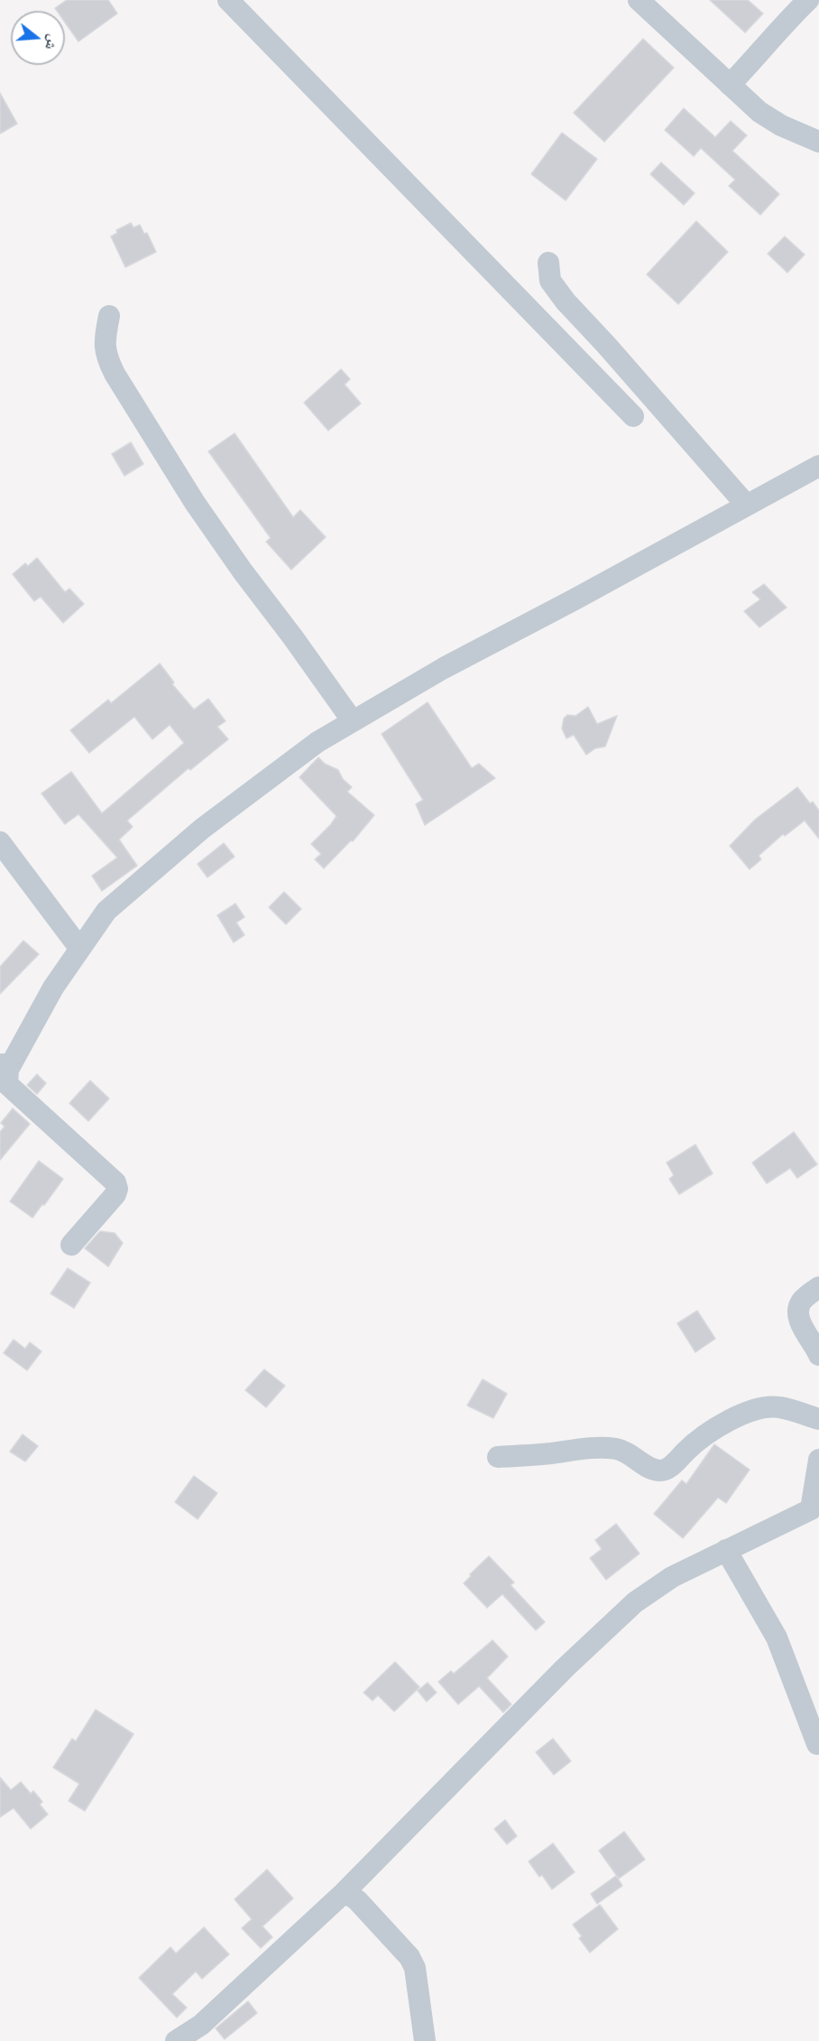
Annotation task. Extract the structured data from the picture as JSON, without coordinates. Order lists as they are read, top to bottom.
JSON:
{
  "north": "right"
}
